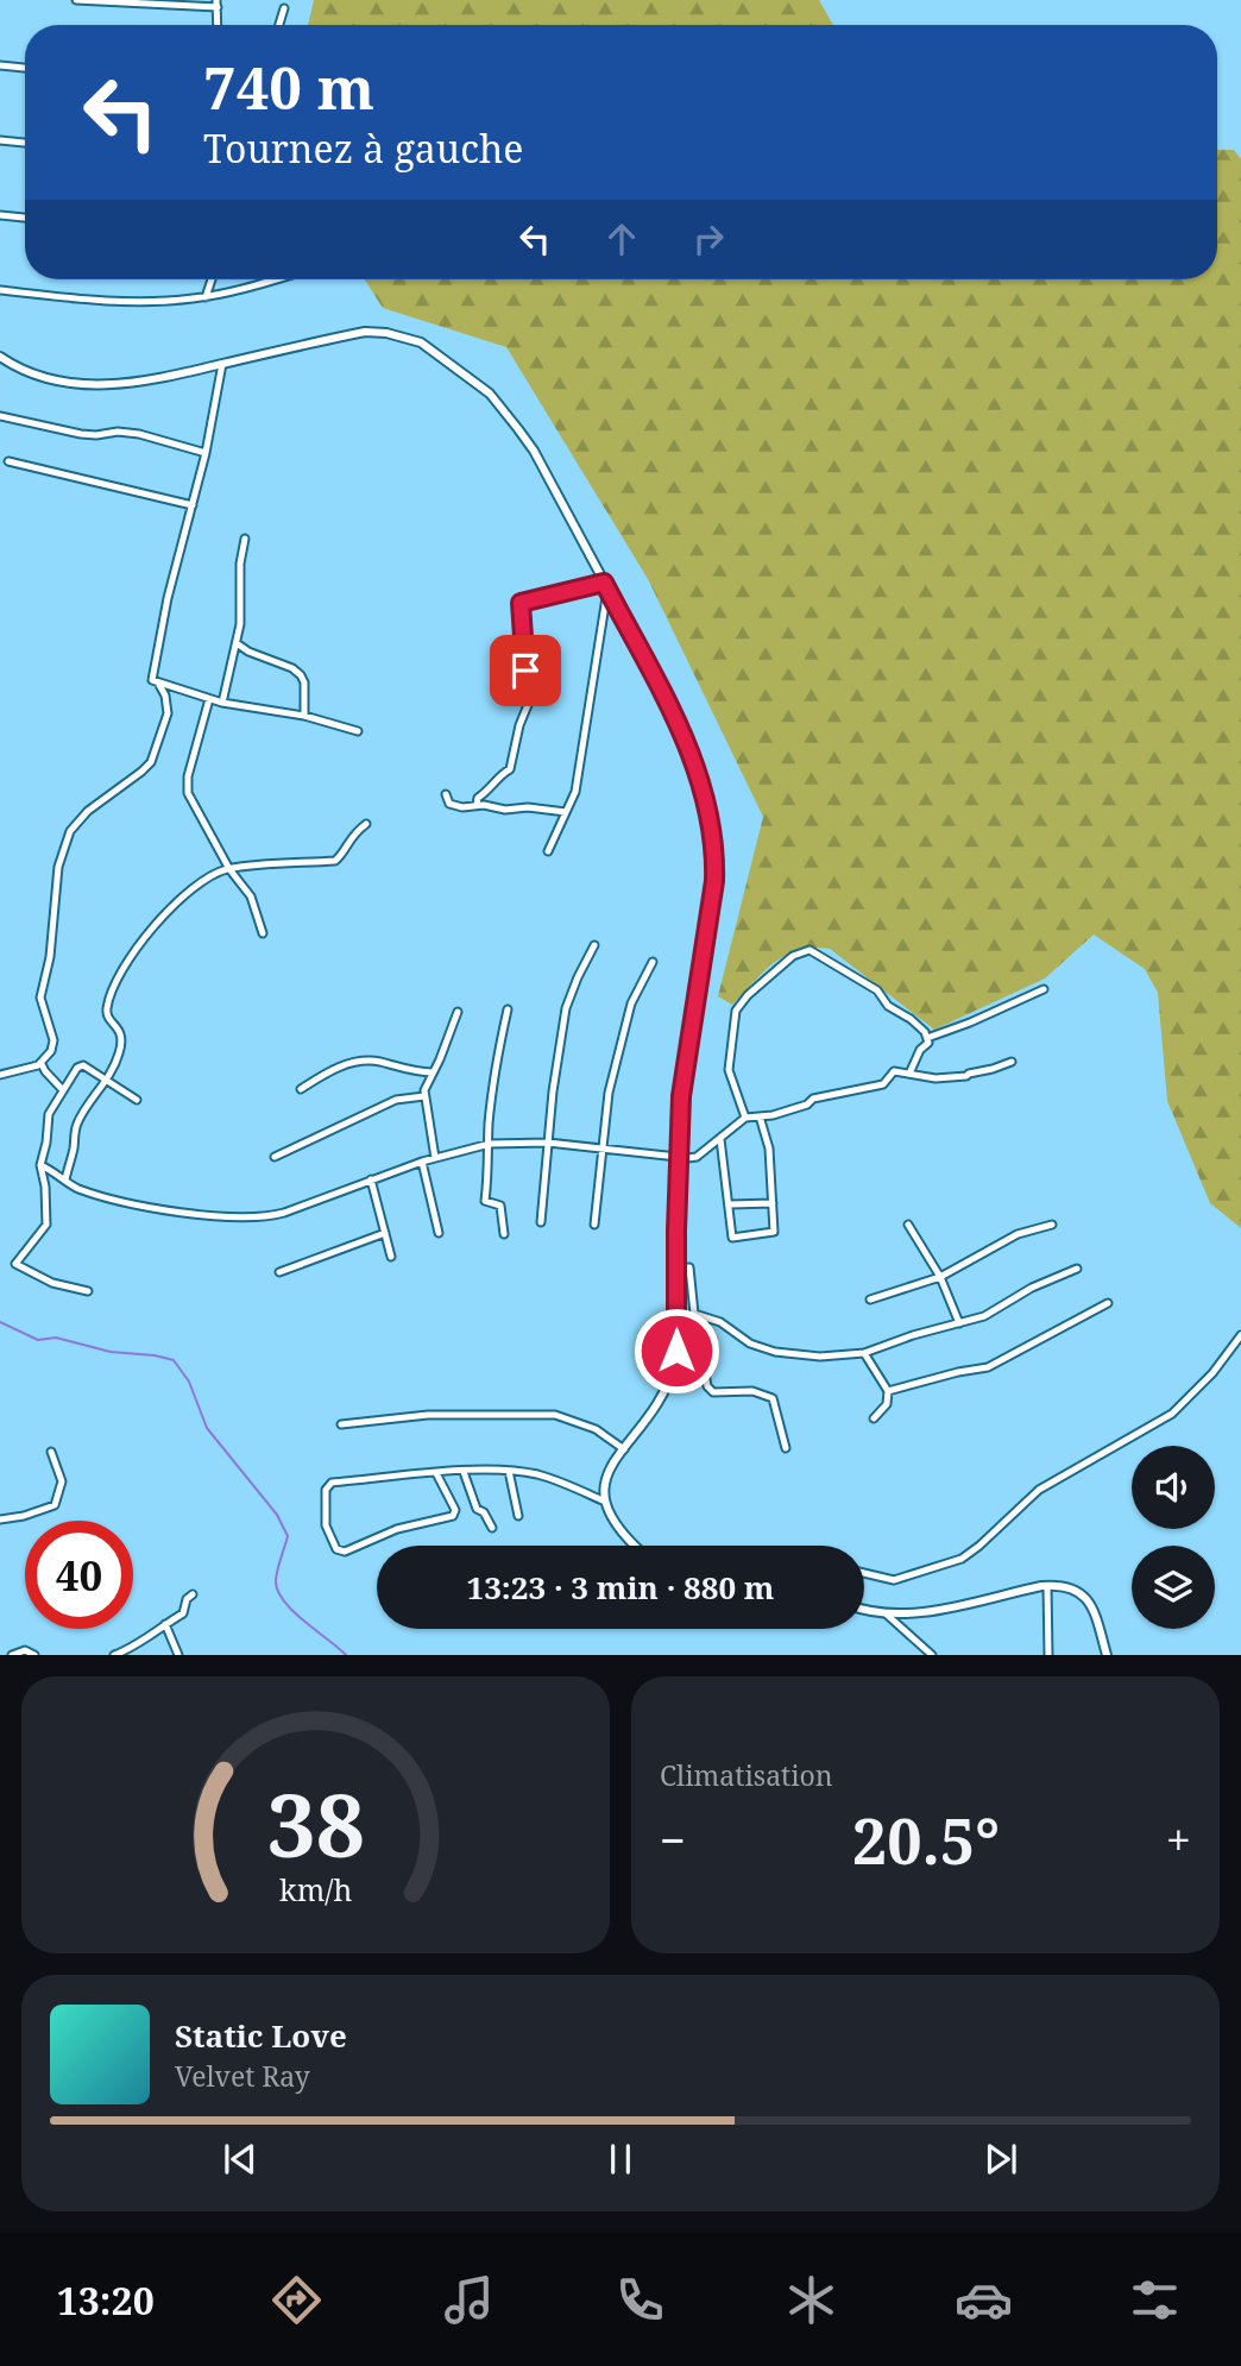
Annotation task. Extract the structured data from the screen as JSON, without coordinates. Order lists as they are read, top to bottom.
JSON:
{
  "page": {
    "turn": ["740 m", "Tournez à gauche"],
    "limit": "40",
    "trip": "13:23 · 3 min · 880 m",
    "tile": "Climatisation",
    "heat": ["−", "20.5°", "+"],
    "song": ["Static Love", "Velvet Ray"],
    "tabs": "13:20",
    "gauge": ["38", "km/h"]
  }
}
